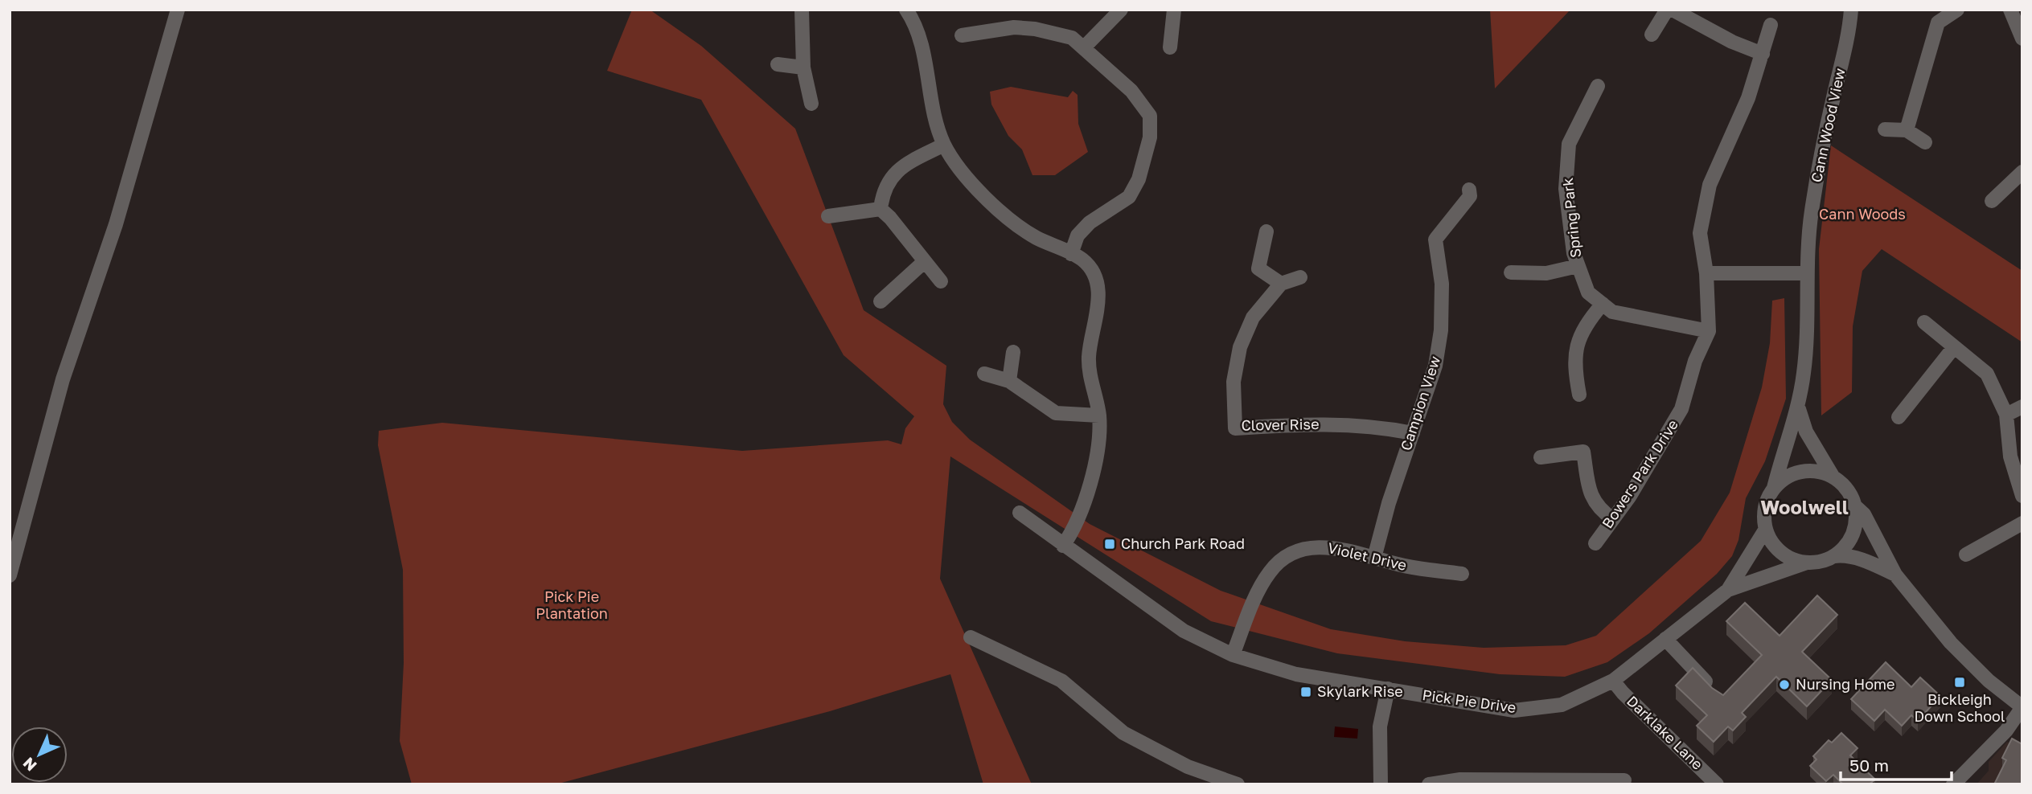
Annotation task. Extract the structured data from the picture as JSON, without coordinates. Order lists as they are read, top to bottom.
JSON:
{
  "streets": {
    "street": [
      "Cann Wood View",
      "Spring Park",
      "Campion View",
      "Clover Rise",
      "Bowers Park Drive",
      "Violet Drive",
      "Pick Pie Drive",
      "Darklake Lane"
    ]
  },
  "crossings": [
    ["Cann Wood View", "Pick Pie Drive"],
    ["Spring Park", "Bowers Park Drive"],
    ["Campion View", "Clover Rise"],
    ["Campion View", "Violet Drive"],
    ["Violet Drive", "Pick Pie Drive"],
    ["Pick Pie Drive", "Darklake Lane"]
  ],
  "districts": ["Woolwell"],
  "parks": ["Cann Woods", "Pick Pie Plantation"],
  "places": {
    "transit": ["Church Park Road", "Bickleigh Down School", "Skylark Rise"],
    "other": ["Nursing Home"]
  },
  "scale_bar": "50 m",
  "north": "bottom left"
}
